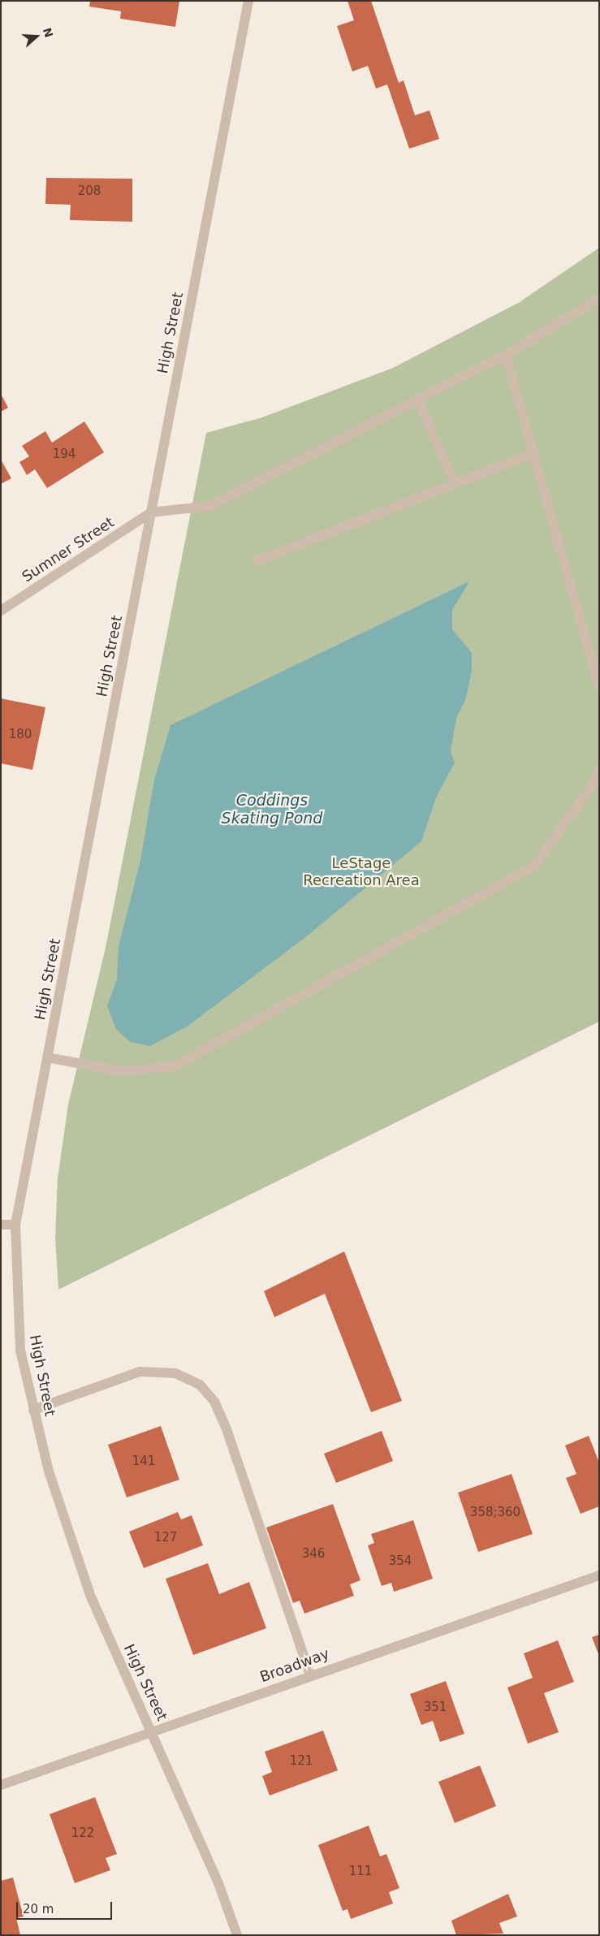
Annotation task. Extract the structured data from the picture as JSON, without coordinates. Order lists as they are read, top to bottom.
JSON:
{
  "streets": {
    "street": ["High Street", "Sumner Street", "Broadway"]
  },
  "crossings": [
    ["High Street", "Sumner Street"],
    ["High Street", "Broadway"]
  ],
  "water": ["Coddings Skating Pond"],
  "parks": ["LeStage Recreation Area"],
  "house_numbers": [
    "208",
    "194",
    "180",
    "141",
    "358;360",
    "127",
    "346",
    "354",
    "351",
    "121",
    "122",
    "111"
  ],
  "scale_bar": "20 m",
  "north": "right"
}
